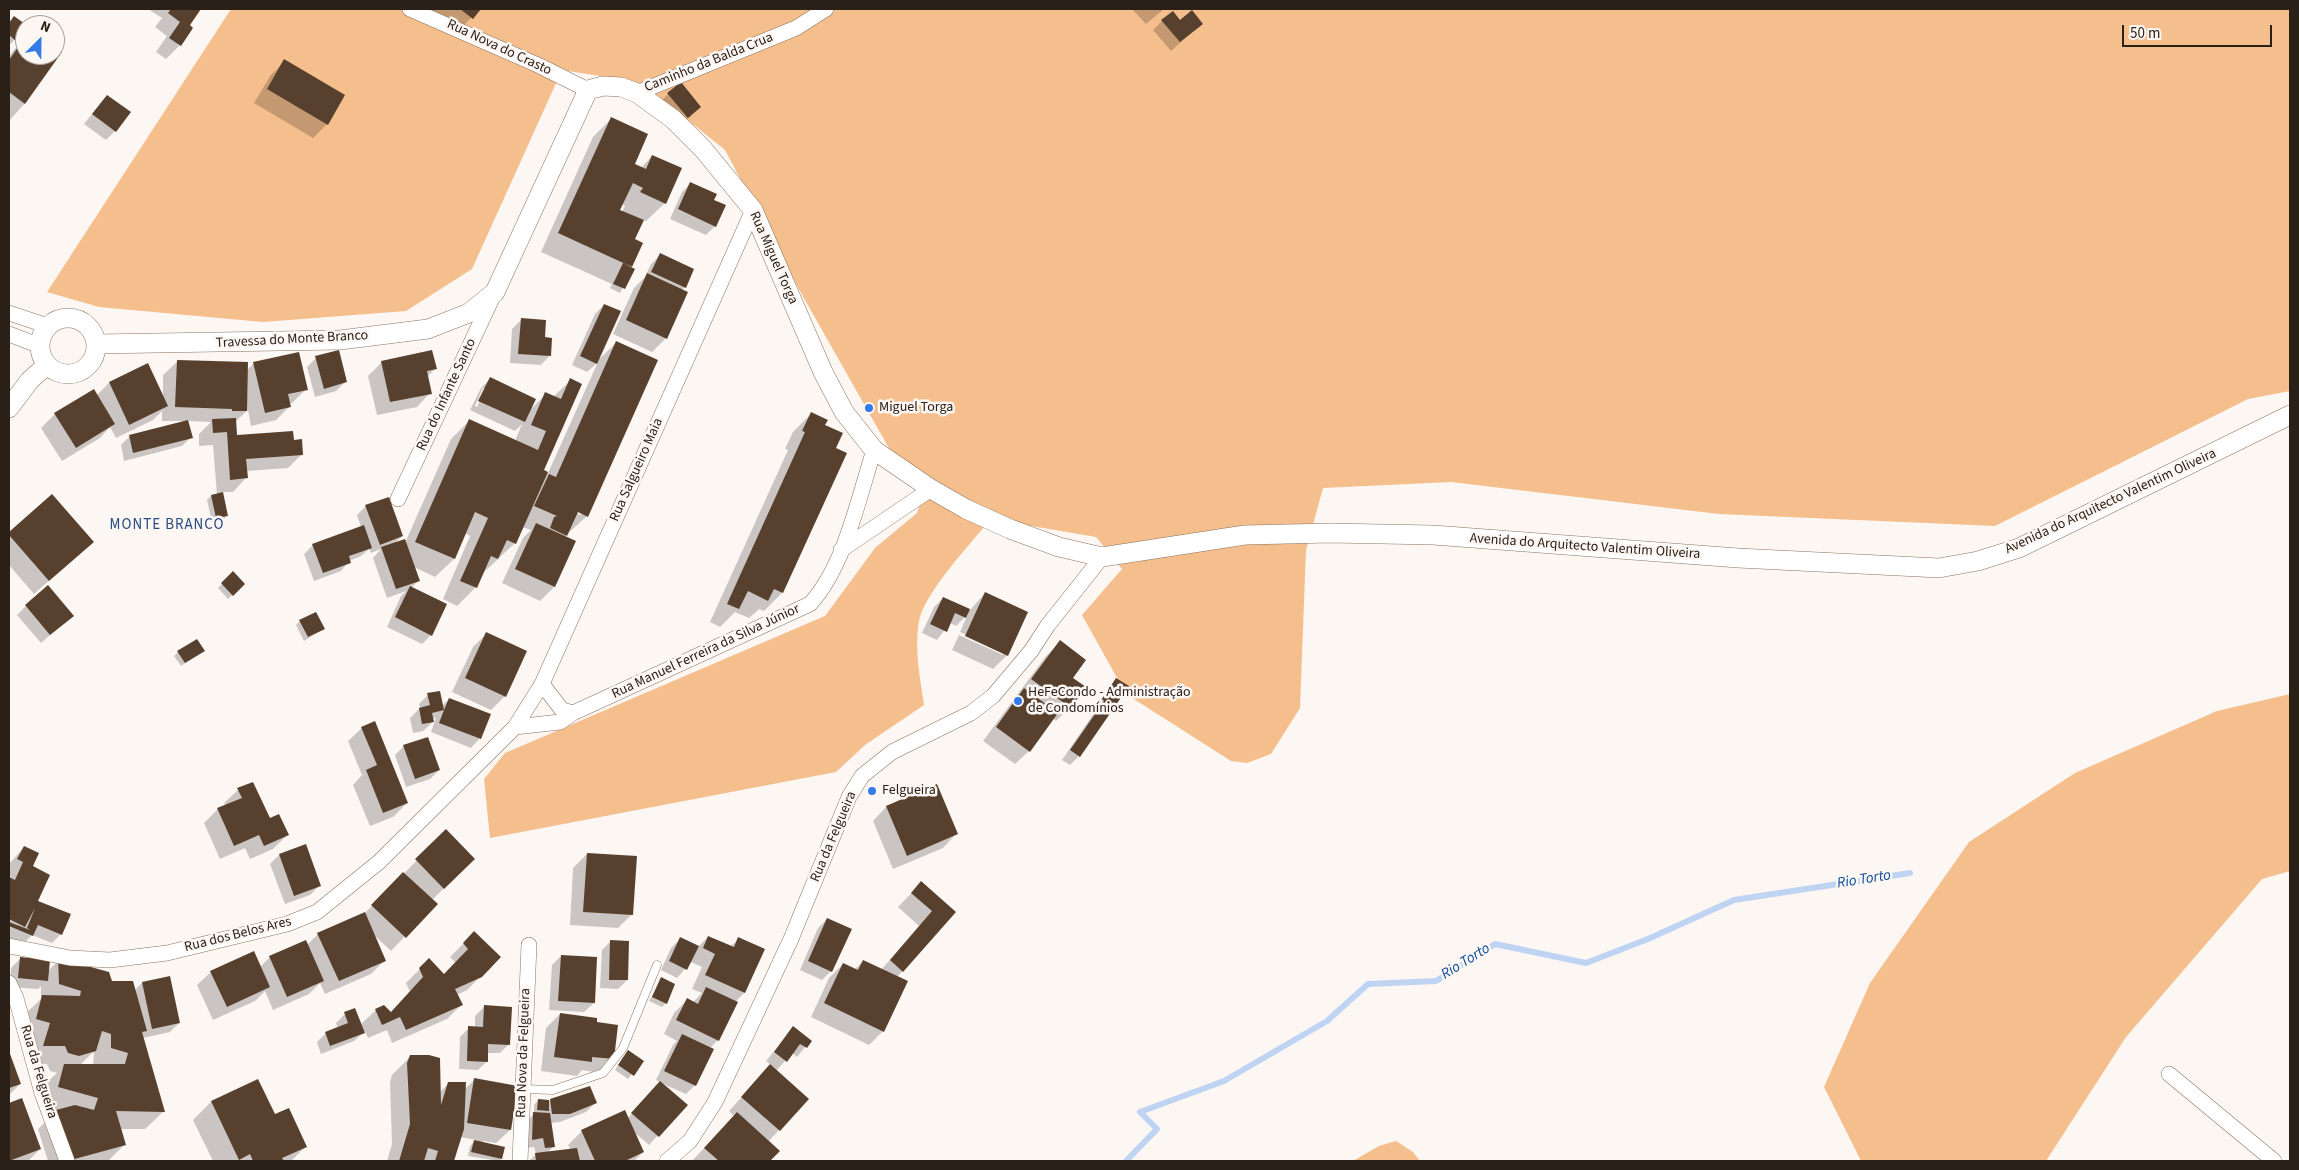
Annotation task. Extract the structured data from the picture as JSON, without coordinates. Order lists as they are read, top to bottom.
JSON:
{
  "streets": {
    "street": [
      "Rua Nova do Crasto",
      "Caminho da Balda Crua",
      "Rua Miguel Torga",
      "Travessa do Monte Branco",
      "Rua do Infante Santo",
      "Rua Salgueiro Maia",
      "Avenida do Arquitecto Valentim Oliveira",
      "Rua Manuel Ferreira da Silva Júnior",
      "Rua da Felgueira",
      "Rua dos Belos Ares",
      "Rua Nova da Felgueira"
    ]
  },
  "crossings": [
    ["Rua Nova do Crasto", "Caminho da Balda Crua"],
    ["Rua Nova do Crasto", "Travessa do Monte Branco"],
    ["Caminho da Balda Crua", "Rua Miguel Torga"],
    ["Caminho da Balda Crua", "Travessa do Monte Branco"],
    ["Rua Miguel Torga", "Rua Salgueiro Maia"],
    ["Rua Miguel Torga", "Avenida do Arquitecto Valentim Oliveira"],
    ["Rua Miguel Torga", "Rua Manuel Ferreira da Silva Júnior"],
    ["Travessa do Monte Branco", "Rua do Infante Santo"],
    ["Rua Salgueiro Maia", "Rua Manuel Ferreira da Silva Júnior"],
    ["Rua Salgueiro Maia", "Rua dos Belos Ares"],
    ["Avenida do Arquitecto Valentim Oliveira", "Rua Manuel Ferreira da Silva Júnior"],
    ["Avenida do Arquitecto Valentim Oliveira", "Rua da Felgueira"],
    ["Rua Manuel Ferreira da Silva Júnior", "Rua dos Belos Ares"]
  ],
  "districts": ["MONTE BRANCO"],
  "water": ["Rio Torto"],
  "places": ["Miguel Torga", "HeFeCondo - Administração de Condomínios", "Felgueira"],
  "scale_bar": "50 m",
  "north": "top right"
}
